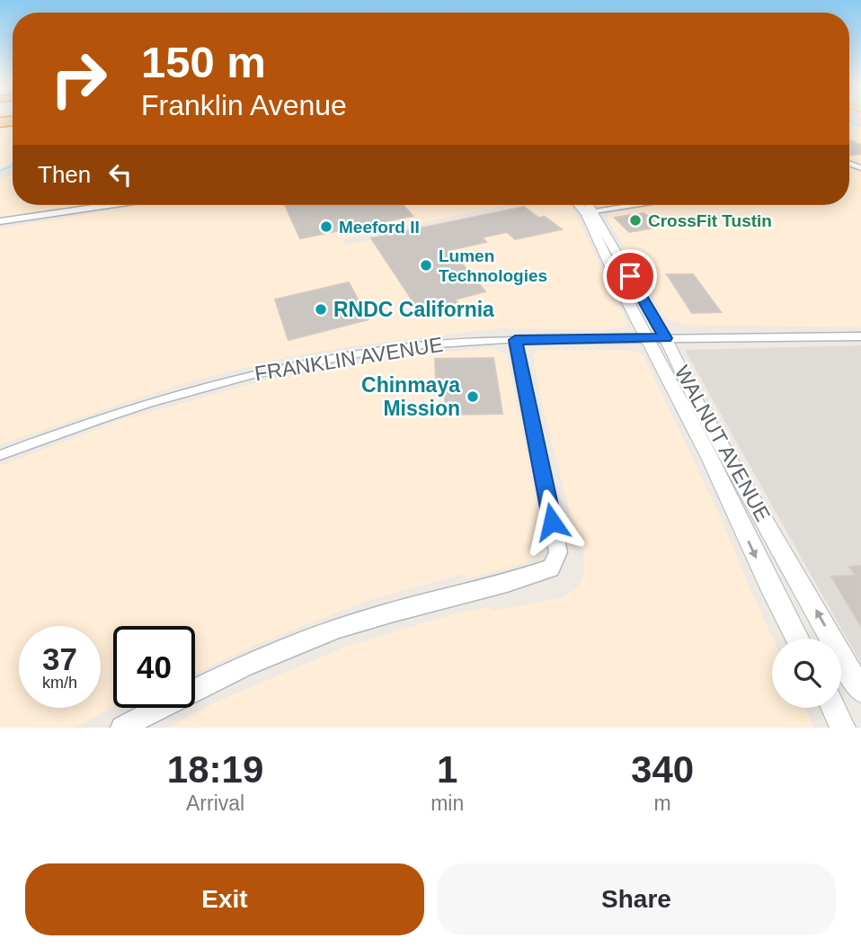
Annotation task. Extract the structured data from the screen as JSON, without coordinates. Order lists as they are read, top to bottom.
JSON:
{
  "streets": {
    "main road": ["WALNUT AVENUE"],
    "street": ["FRANKLIN AVENUE"]
  },
  "crossings": [
    ["FRANKLIN AVENUE", "WALNUT AVENUE"]
  ],
  "places": [
    "CrossFit Tustin",
    "Meeford II",
    "Lumen Technologies",
    "RNDC California",
    "Chinmaya Mission"
  ],
  "page": {
    "turn": ["150 m", "Franklin Avenue"],
    "then": "Then",
    "speed": "37 km/h",
    "limit": "40",
    "eta": [
      "18:19",
      "Arrival",
      "1",
      "min",
      "340",
      "m"
    ],
    "buttons": ["Exit", "Share"]
  }
}
